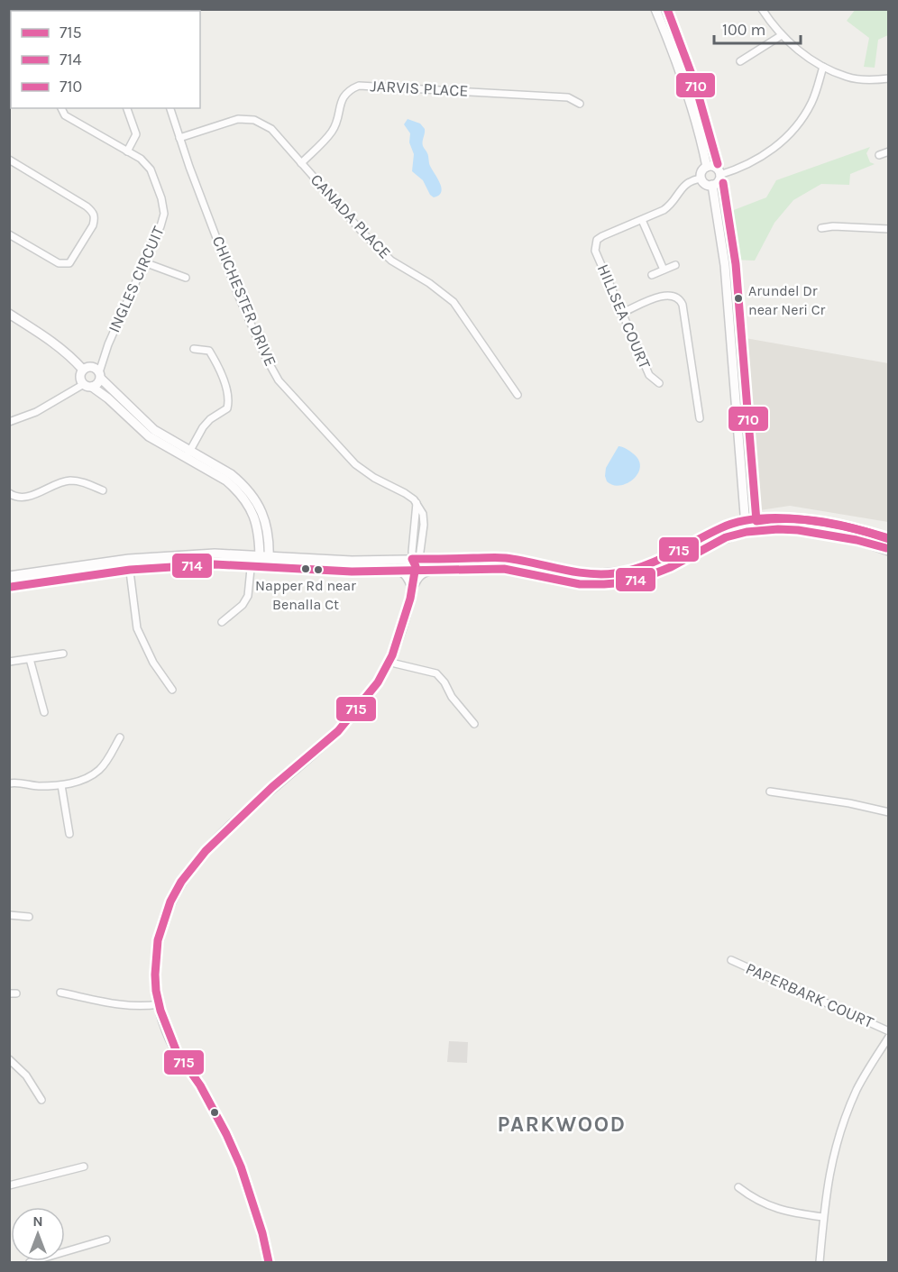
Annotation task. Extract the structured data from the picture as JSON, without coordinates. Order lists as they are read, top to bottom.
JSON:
{
  "streets": {
    "street": [
      "JARVIS PLACE",
      "CANADA PLACE",
      "INGLES CIRCUIT",
      "CHICHESTER DRIVE",
      "HILLSEA COURT",
      "PAPERBARK COURT"
    ]
  },
  "crossings": [
    ["JARVIS PLACE", "CANADA PLACE"],
    ["CANADA PLACE", "CHICHESTER DRIVE"]
  ],
  "districts": ["PARKWOOD"],
  "places": ["Arundel Dr near Neri Cr", "Napper Rd near Benalla Ct"],
  "lines": ["transit line 710", "transit line 715", "transit line 714"],
  "legend": ["715", "714", "710"],
  "scale_bar": "100 m",
  "north": "top"
}
